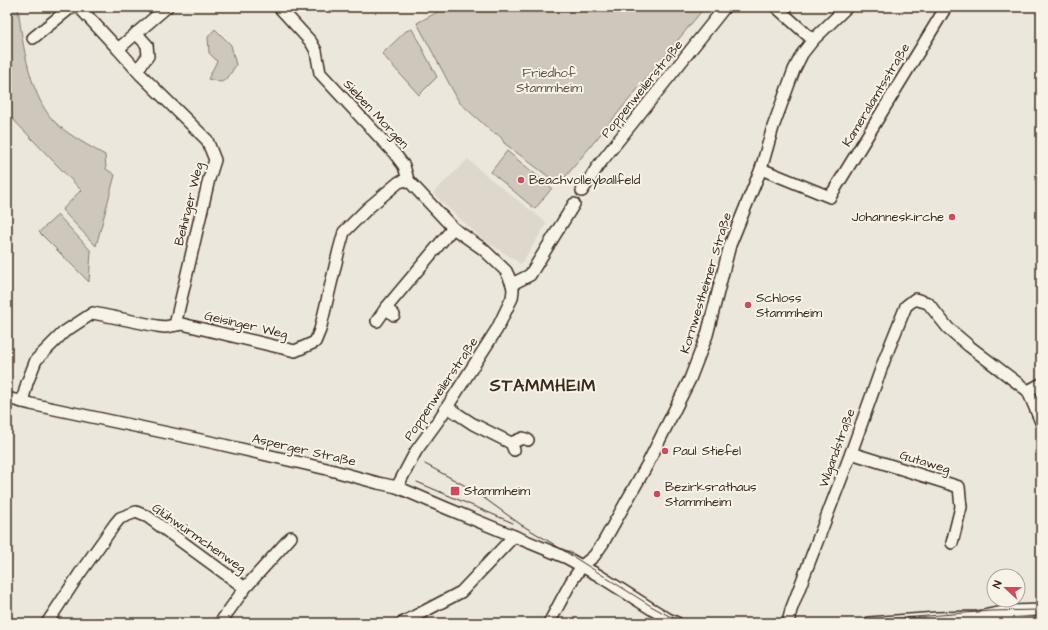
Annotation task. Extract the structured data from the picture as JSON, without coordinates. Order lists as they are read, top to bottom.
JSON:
{
  "streets": {
    "street": [
      "Poppenweilerstraße",
      "Kameralamtsstraße",
      "Sieben Morgen",
      "Beihinger Weg",
      "Kornwestheimer Straße",
      "Geisinger Weg",
      "Wigandstraße",
      "Asperger Straße",
      "Gutaweg",
      "Glühwürmchenweg"
    ]
  },
  "crossings": [
    ["Poppenweilerstraße", "Sieben Morgen"],
    ["Poppenweilerstraße", "Asperger Straße"],
    ["Kameralamtsstraße", "Kornwestheimer Straße"],
    ["Sieben Morgen", "Geisinger Weg"],
    ["Beihinger Weg", "Geisinger Weg"],
    ["Kornwestheimer Straße", "Asperger Straße"],
    ["Geisinger Weg", "Asperger Straße"],
    ["Wigandstraße", "Gutaweg"]
  ],
  "districts": ["STAMMHEIM"],
  "parks": ["Friedhof Stammheim"],
  "places": {
    "other": [
      "Beachvolleyballfeld",
      "Johanneskirche",
      "Schloss Stammheim",
      "Paul Stiefel",
      "Bezirksrathaus Stammheim"
    ],
    "transit": ["Stammheim"]
  },
  "north": "left"
}
